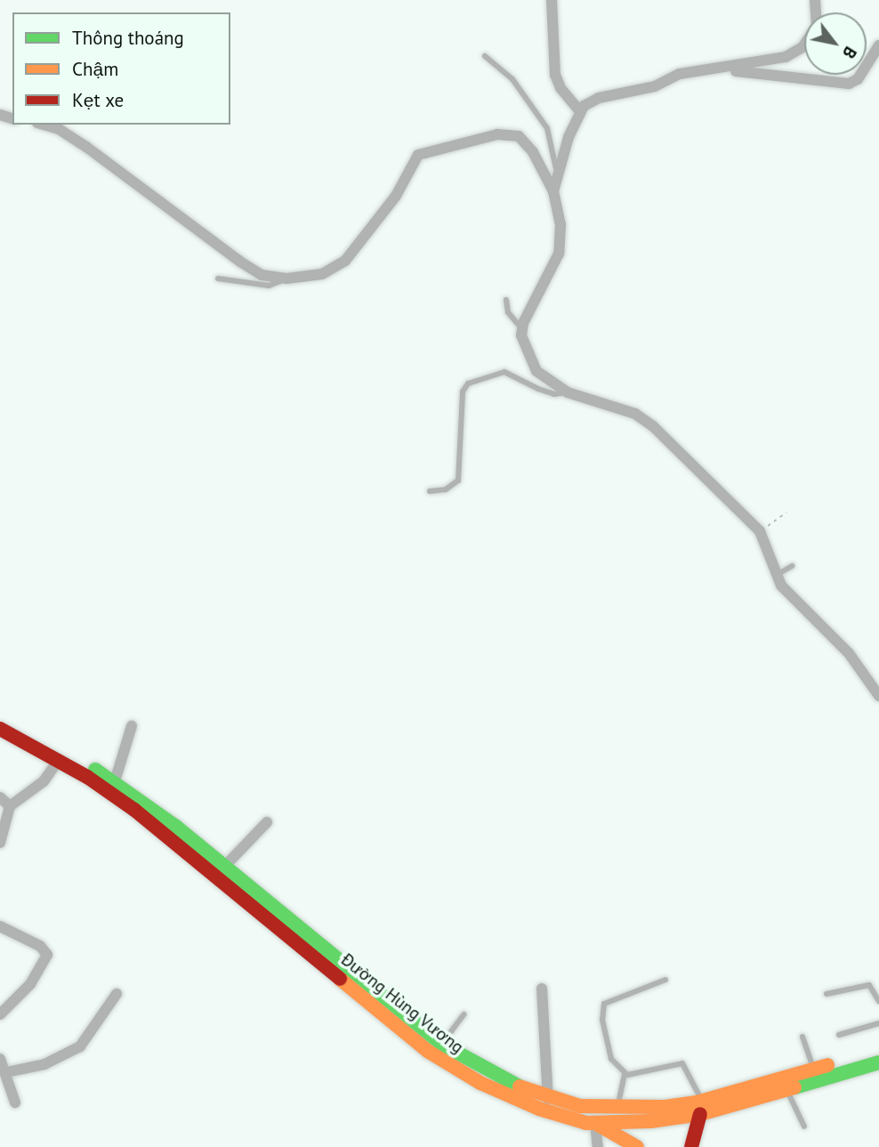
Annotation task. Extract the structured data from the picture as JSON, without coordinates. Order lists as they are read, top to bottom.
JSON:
{
  "streets": {
    "main road": ["Đường Hùng Vương"]
  },
  "legend": ["Thông thoáng", "Chậm", "Kẹt xe"],
  "north": "bottom right"
}
